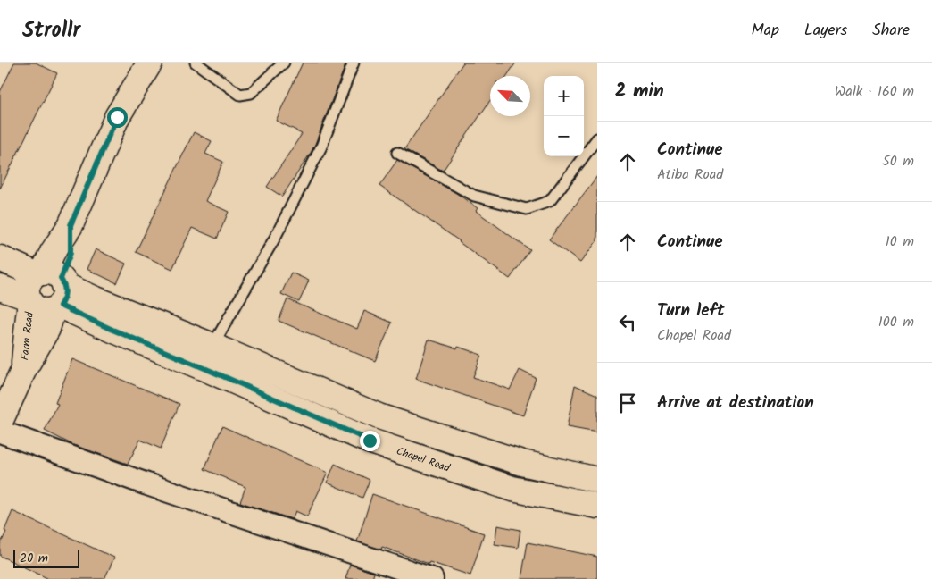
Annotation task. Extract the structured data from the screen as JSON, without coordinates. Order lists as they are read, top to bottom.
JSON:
{
  "streets": {
    "street": ["Farm Road", "Chapel Road"]
  },
  "crossings": [
    ["Farm Road", "Chapel Road"]
  ],
  "scale_bar": "20 m",
  "north": "top left",
  "page": {
    "header": "Strollr",
    "nav": ["Map", "Layers", "Share"],
    "heading": ["2 min", "Walk · 160 m"],
    "map_buttons": ["+", "−"],
    "list": [
      ["Continue", "Atiba Road", "50 m"],
      ["Continue", "10 m"],
      ["Turn left", "Chapel Road", "100 m"],
      "Arrive at destination"
    ],
    "scale": "20 m"
  }
}
